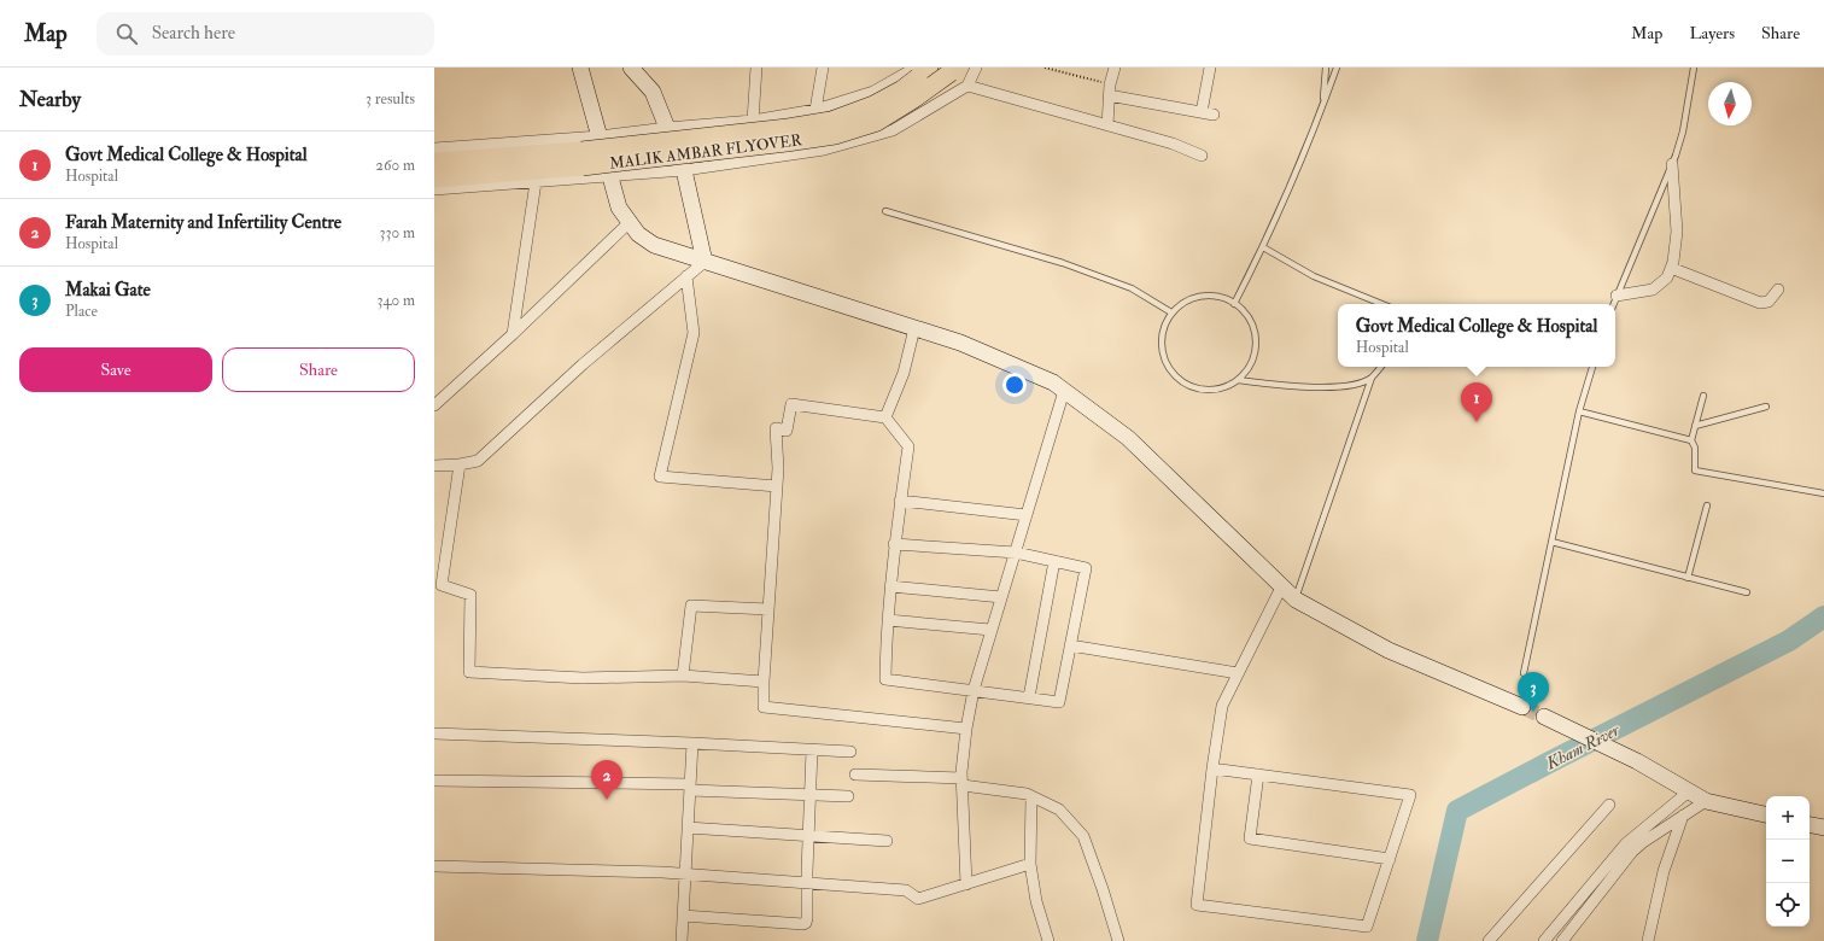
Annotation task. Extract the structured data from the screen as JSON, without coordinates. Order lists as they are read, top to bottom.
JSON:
{
  "streets": {
    "main road": ["MALIK AMBAR FLYOVER"]
  },
  "water": ["Kham River"],
  "north": "bottom",
  "page": {
    "header": "Map",
    "search": "Search here",
    "nav": ["Map", "Layers", "Share"],
    "heading": ["Nearby", "3 results"],
    "list": [
      {
        "mark": "1",
        "name": "Govt Medical College & Hospital",
        "note": "Hospital",
        "value": "260 m"
      },
      {
        "mark": "2",
        "name": "Farah Maternity and Infertility Centre",
        "note": "Hospital",
        "value": "330 m"
      },
      {
        "mark": "3",
        "name": "Makai Gate",
        "note": "Place",
        "value": "340 m"
      }
    ],
    "popup": ["Govt Medical College & Hospital", "Hospital"],
    "buttons": ["Save", "Share"],
    "pins": ["1", "3", "2"],
    "map_buttons": ["+", "−"]
  }
}
